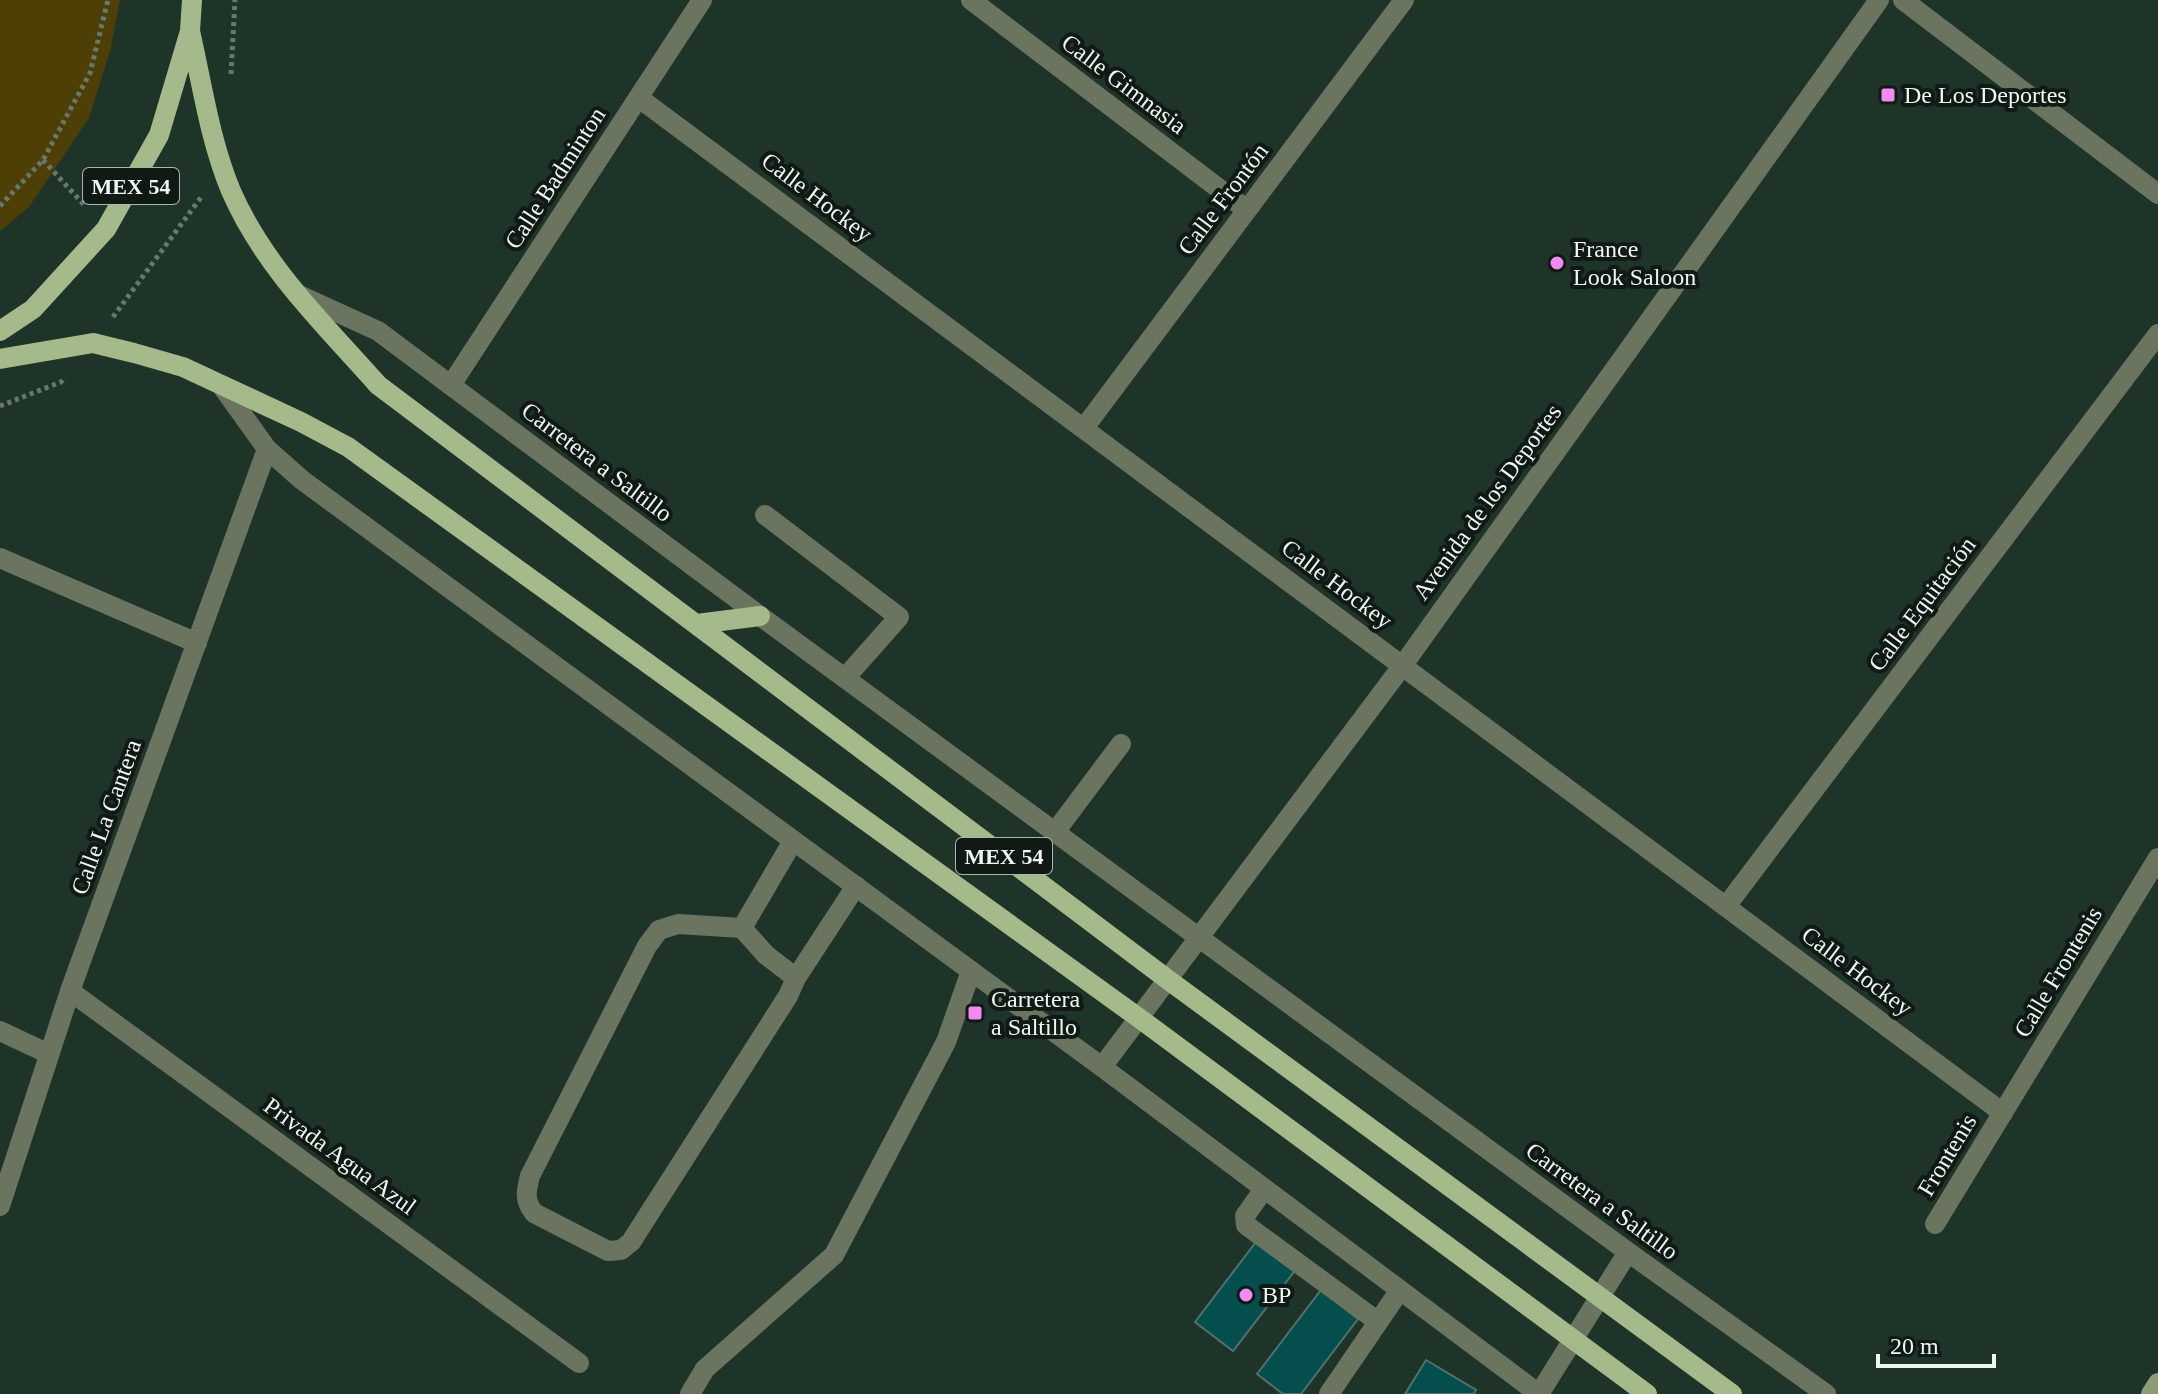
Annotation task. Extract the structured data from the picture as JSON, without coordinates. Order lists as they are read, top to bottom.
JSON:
{
  "streets": {
    "main road": ["MEX 54", "Carretera a Saltillo"],
    "street": [
      "Calle Gimnasia",
      "Calle Badminton",
      "Calle Hockey",
      "Calle Frontón",
      "Avenida de los Deportes",
      "Calle Equitación",
      "Calle La Cantera",
      "Calle Frontenis",
      "Frontenis",
      "Privada Agua Azul"
    ]
  },
  "crossings": [
    ["Calle Gimnasia", "Calle Frontón"],
    ["Calle Badminton", "Calle Hockey"],
    ["Calle Badminton", "Carretera a Saltillo"],
    ["MEX 54", "Carretera a Saltillo"],
    ["MEX 54", "Avenida de los Deportes"],
    ["Calle Hockey", "Calle Frontón"],
    ["Calle Hockey", "Avenida de los Deportes"],
    ["Calle Hockey", "Calle Equitación"],
    ["Calle Hockey", "Calle Frontenis"],
    ["Calle Hockey", "Frontenis"],
    ["Carretera a Saltillo", "Avenida de los Deportes"],
    ["Calle La Cantera", "Privada Agua Azul"],
    ["Calle Frontenis", "Frontenis"]
  ],
  "places": {
    "transit": ["De Los Deportes", "Carretera a Saltillo"],
    "other": ["France Look Saloon", "BP"]
  },
  "scale_bar": "20 m"
}
